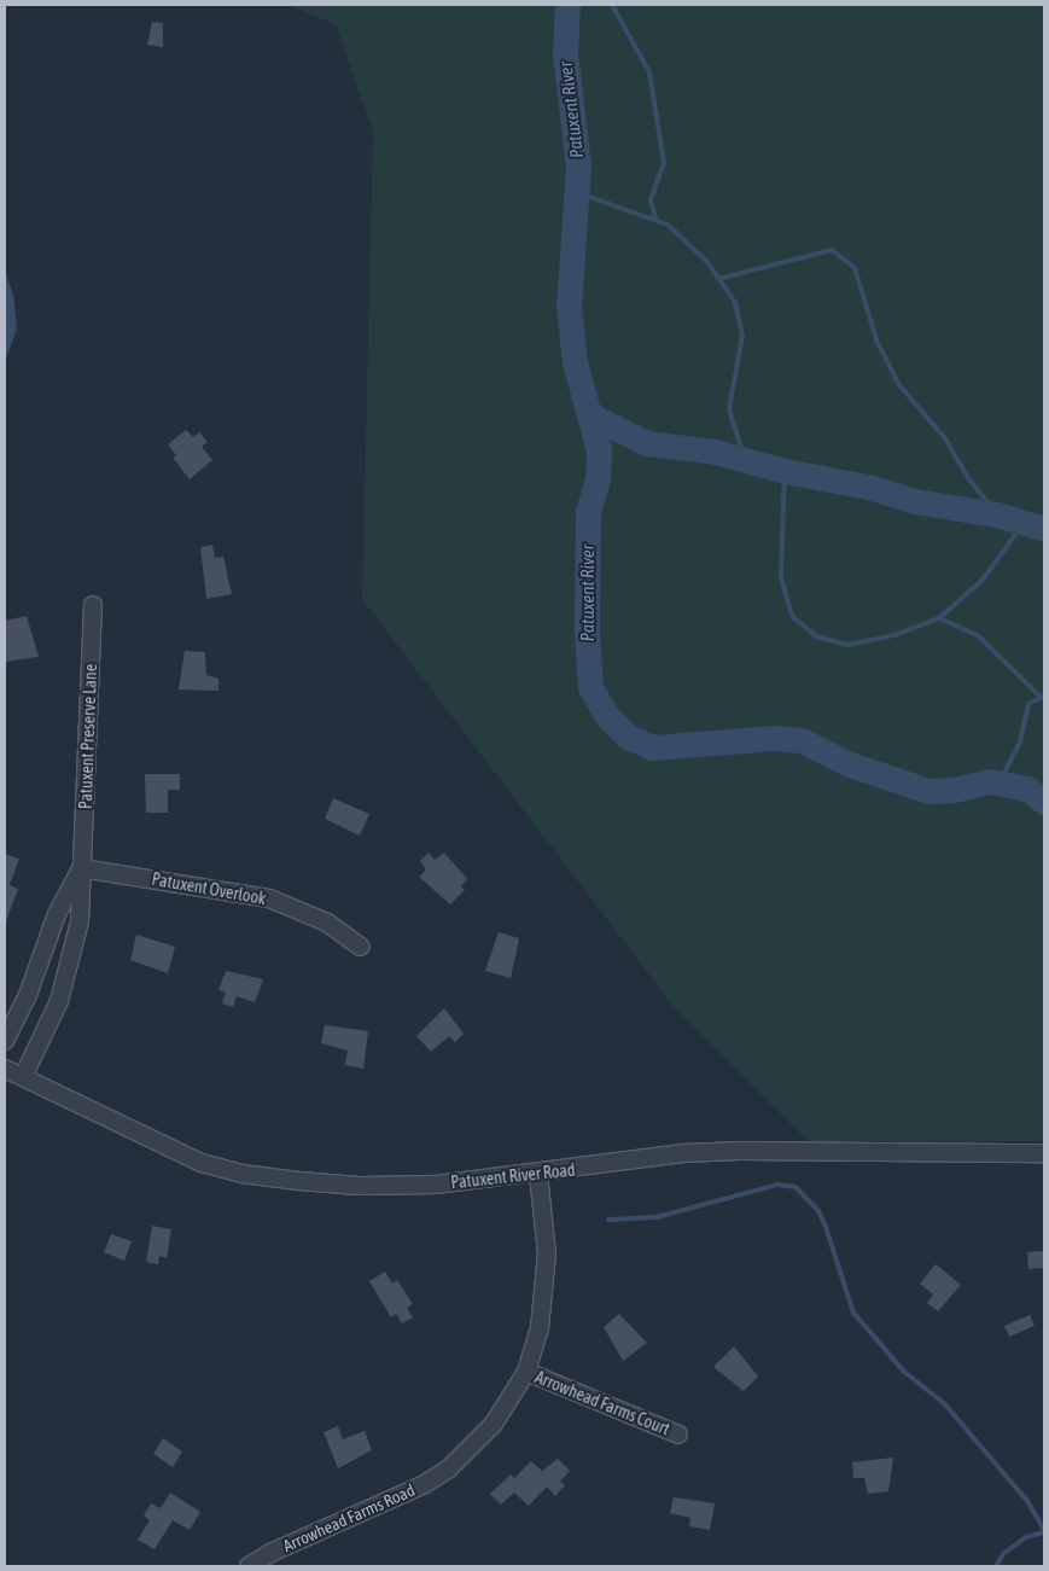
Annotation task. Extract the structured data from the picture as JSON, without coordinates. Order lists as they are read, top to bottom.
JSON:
{
  "streets": {
    "street": [
      "Patuxent Preserve Lane",
      "Patuxent Overlook",
      "Patuxent River Road",
      "Arrowhead Farms Court",
      "Arrowhead Farms Road"
    ]
  },
  "crossings": [
    ["Patuxent Preserve Lane", "Patuxent Overlook"],
    ["Patuxent Preserve Lane", "Patuxent River Road"],
    ["Patuxent River Road", "Arrowhead Farms Road"],
    ["Arrowhead Farms Court", "Arrowhead Farms Road"]
  ],
  "water": ["Patuxent River"]
}
